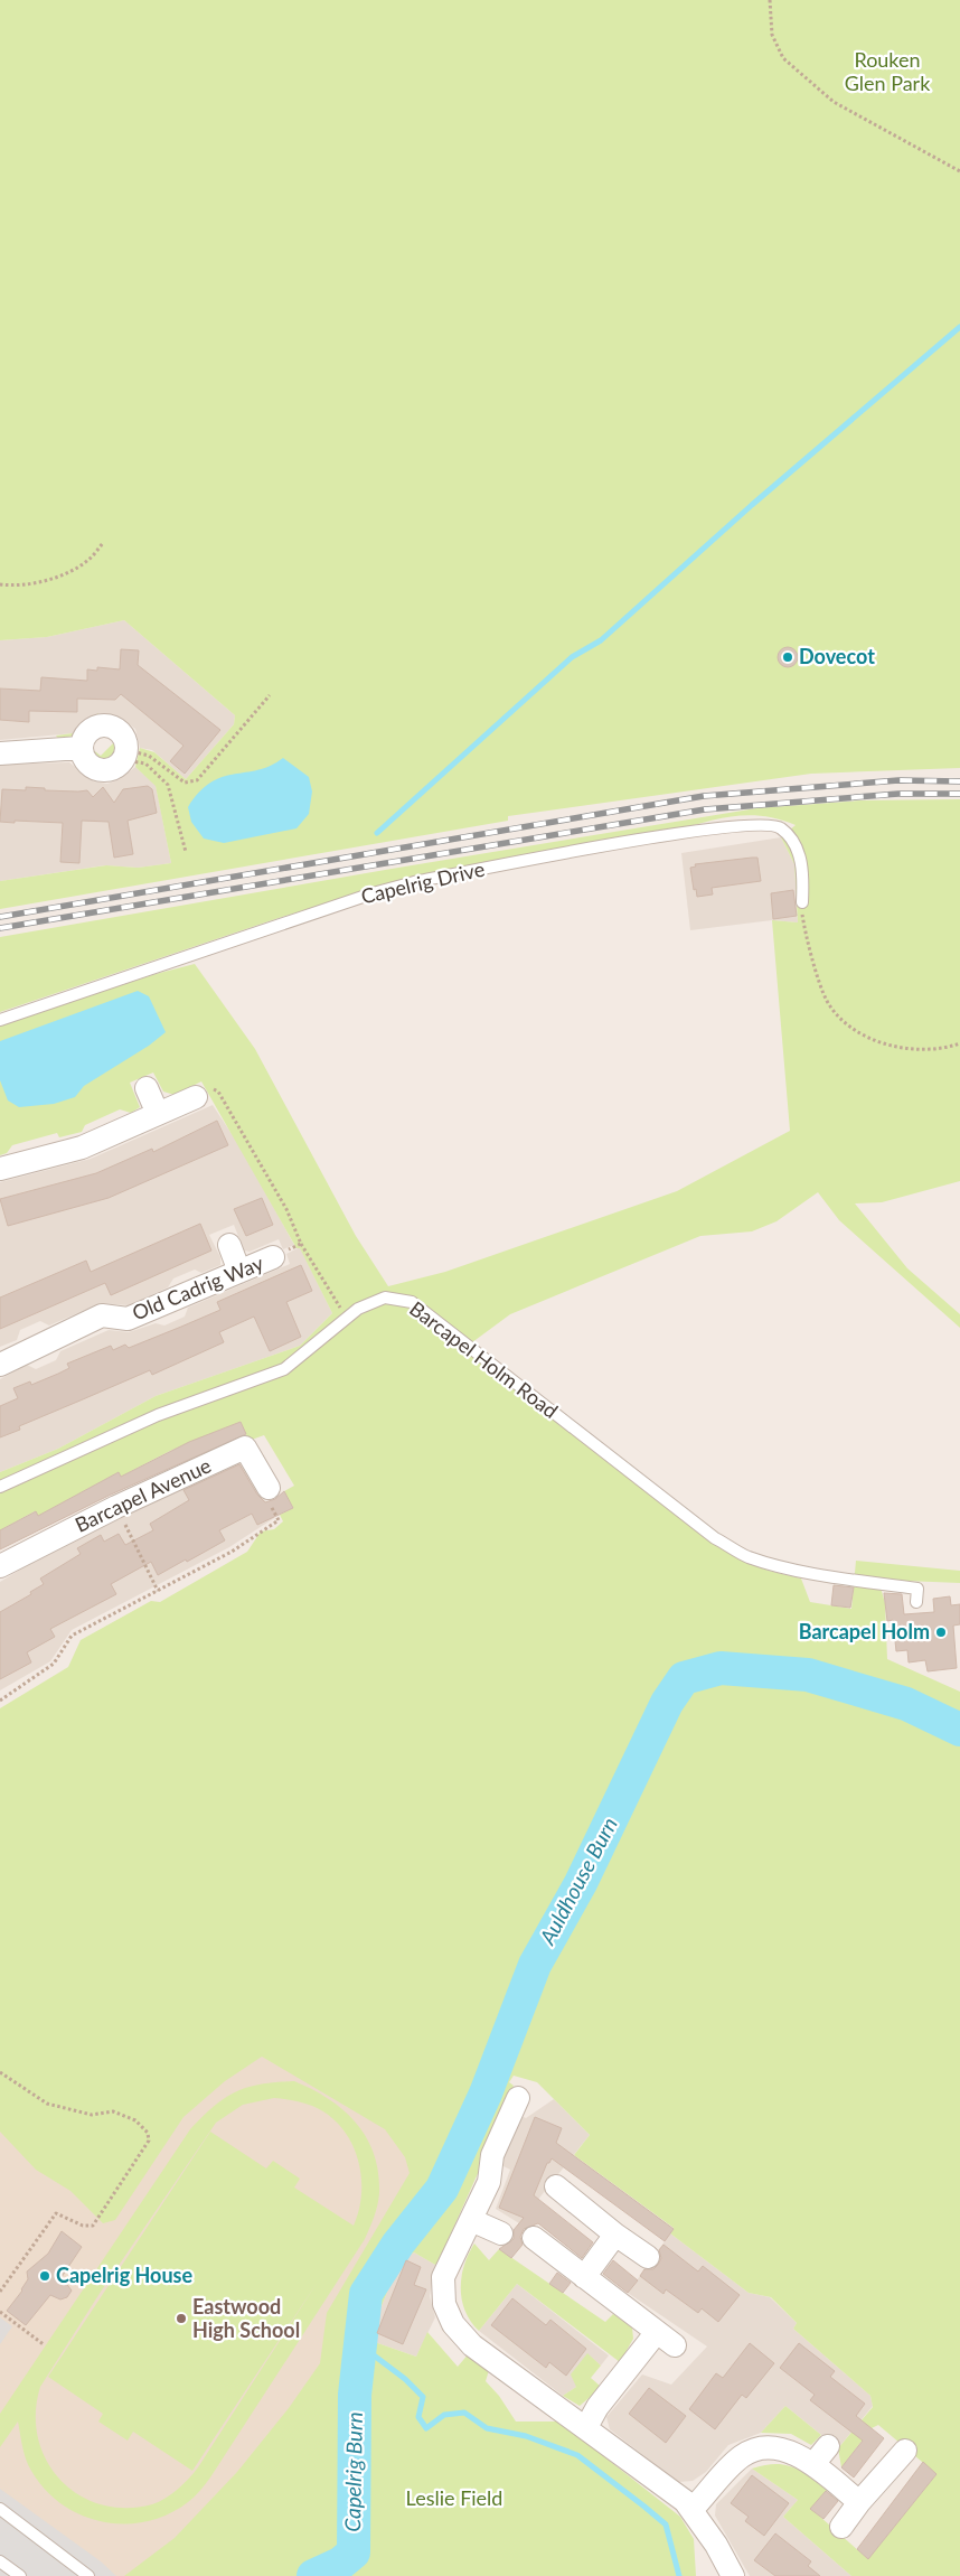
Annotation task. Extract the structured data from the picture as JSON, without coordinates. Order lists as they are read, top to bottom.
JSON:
{
  "streets": {
    "street": ["Old Cadrig Way", "Barcapel Avenue"],
    "lane": ["Capelrig Drive", "Barcapel Holm Road"]
  },
  "water": ["Auldhouse Burn", "Capelrig Burn"],
  "parks": ["Rouken Glen Park", "Leslie Field"],
  "places": [
    "Dovecot",
    "Barcapel Holm",
    "Capelrig House",
    "Eastwood High School"
  ]
}
